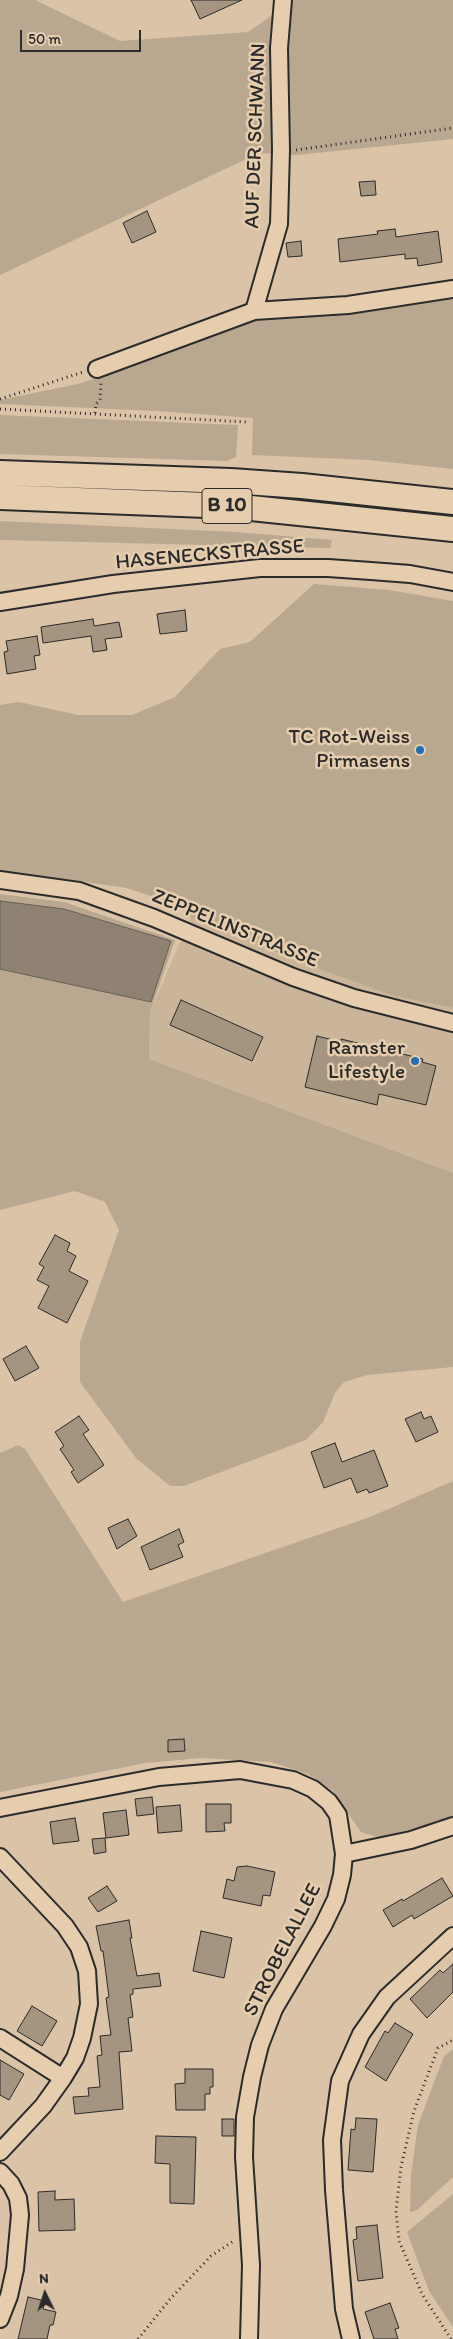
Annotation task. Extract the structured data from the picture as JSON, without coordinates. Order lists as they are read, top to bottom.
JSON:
{
  "streets": {
    "highway": ["B 10"],
    "street": [
      "AUF DER SCHWANN",
      "HASENECKSTRASSE",
      "ZEPPELINSTRASSE",
      "STROBELALLEE"
    ]
  },
  "places": ["TC Rot-Weiss Pirmasens", "Ramster Lifestyle"],
  "scale_bar": "50 m",
  "north": "top"
}
